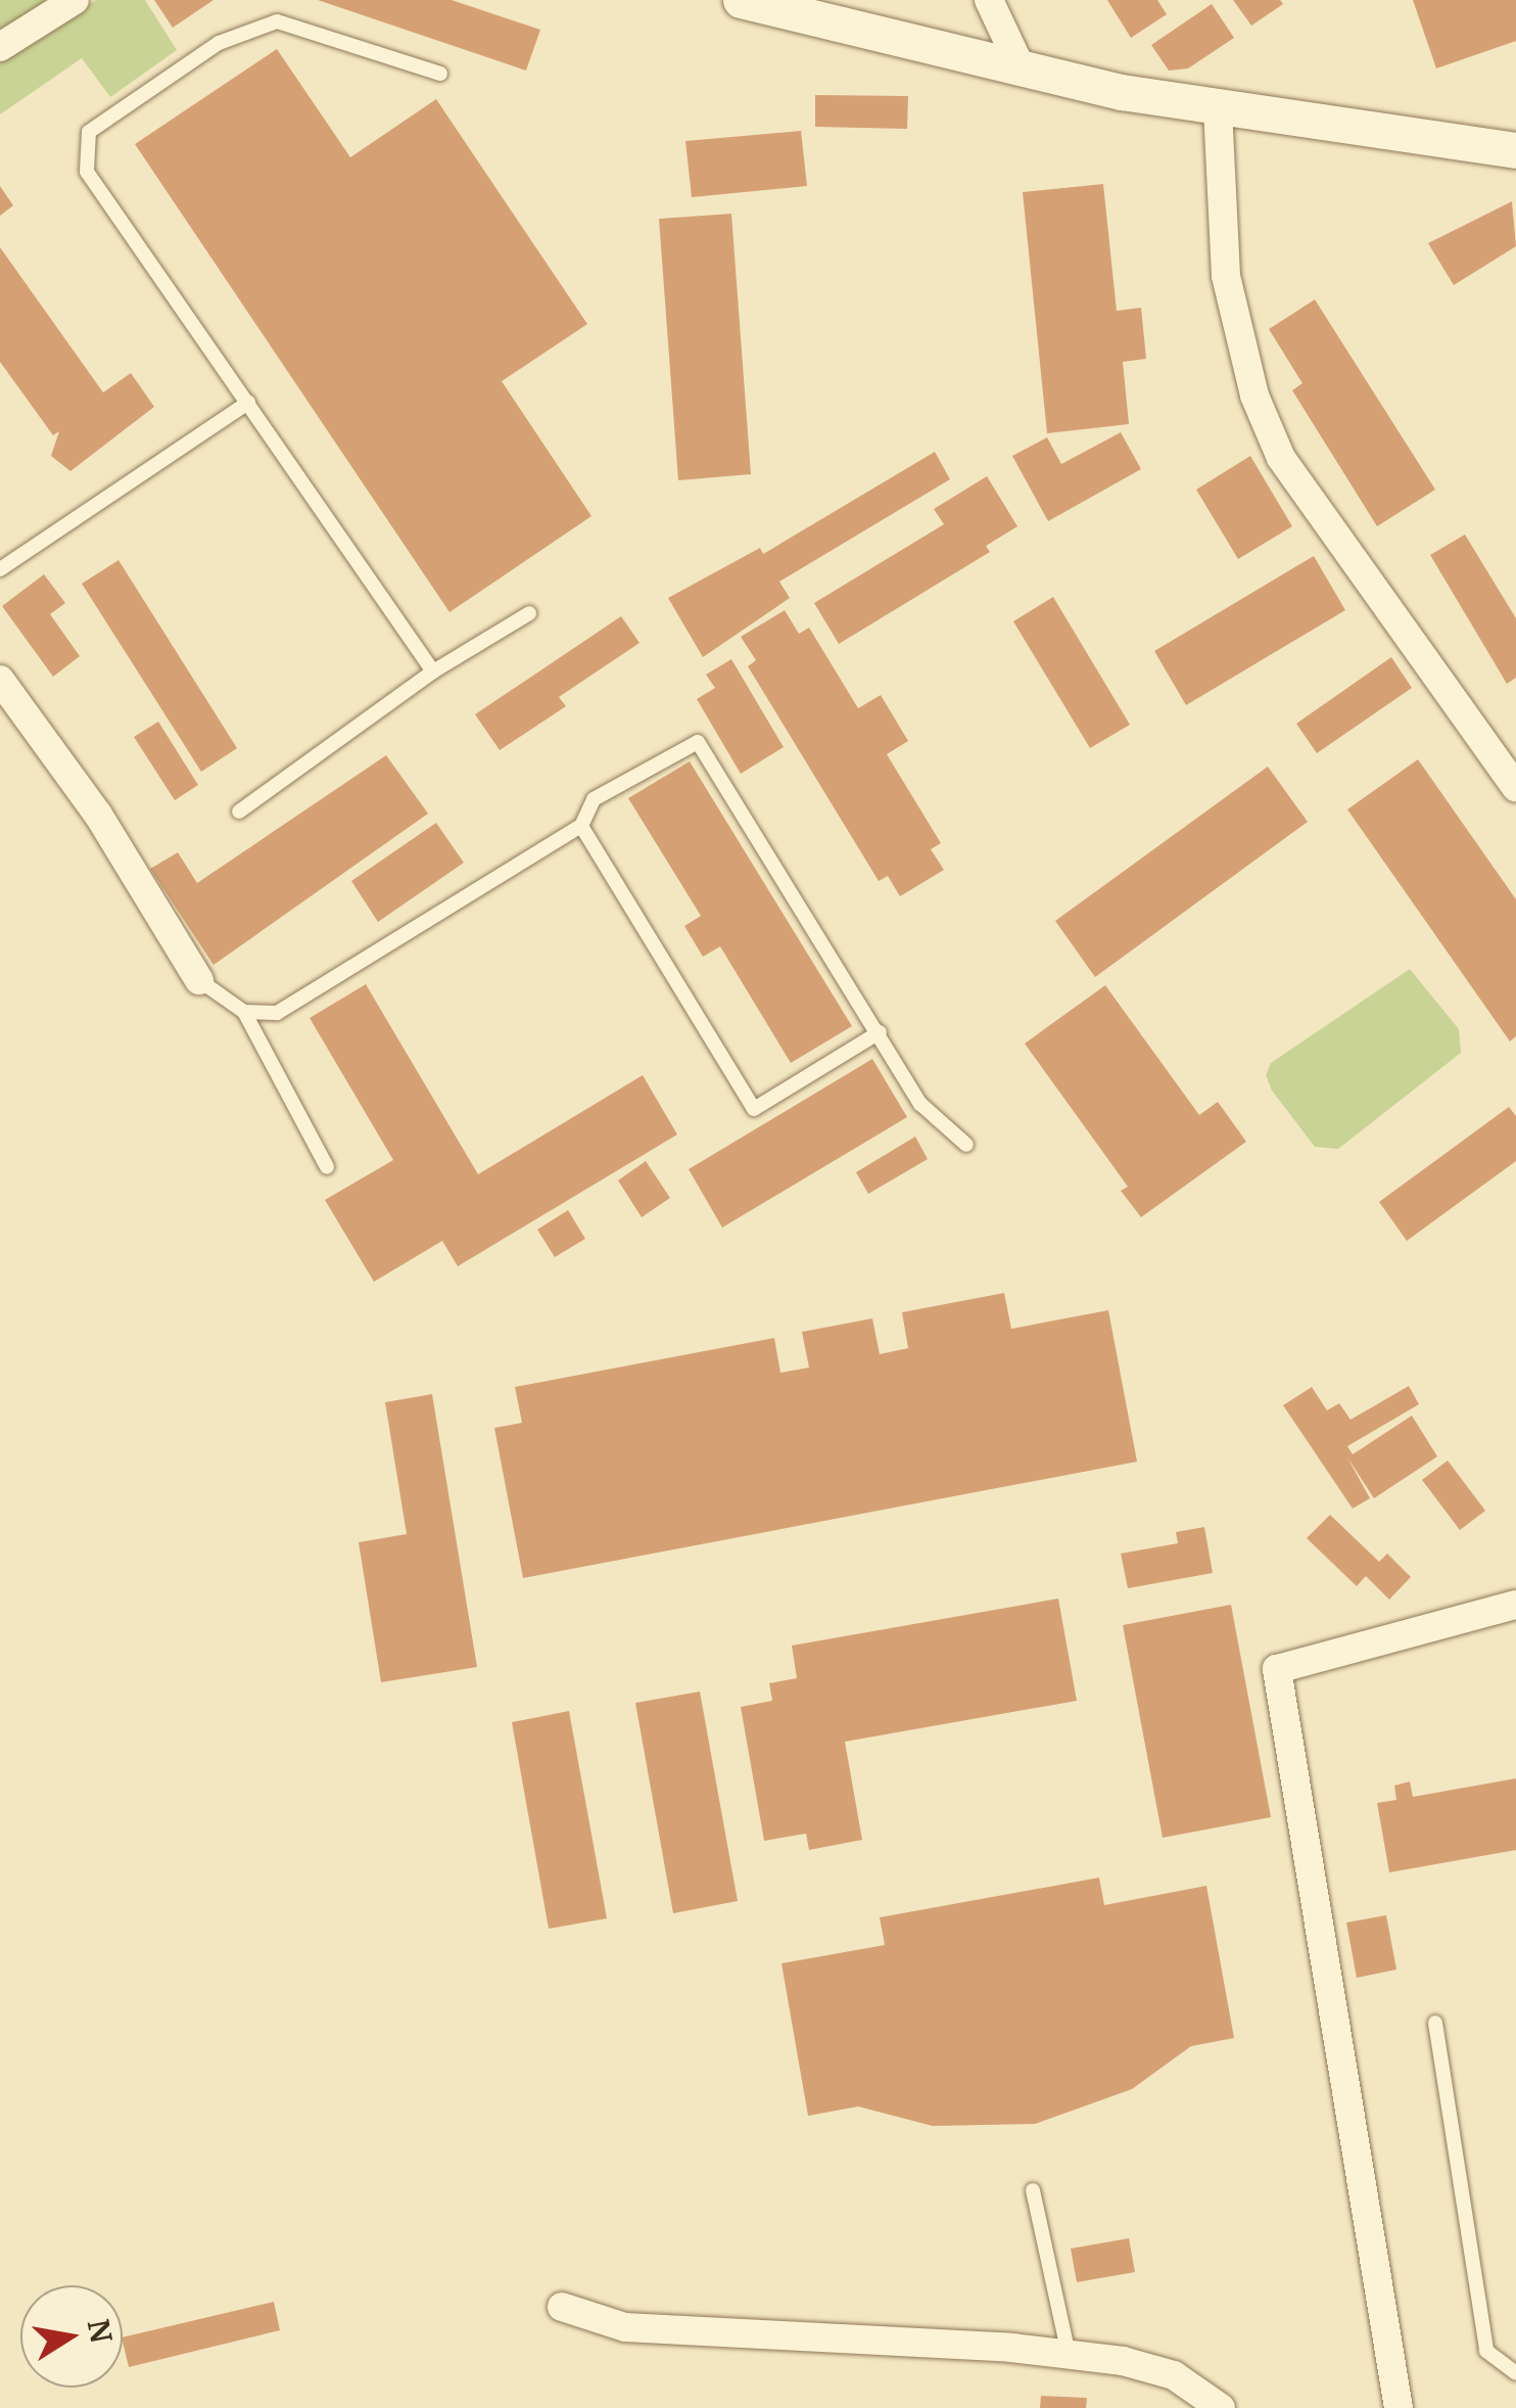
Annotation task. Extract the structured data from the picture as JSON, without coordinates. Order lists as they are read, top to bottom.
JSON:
{
  "north": "right"
}
